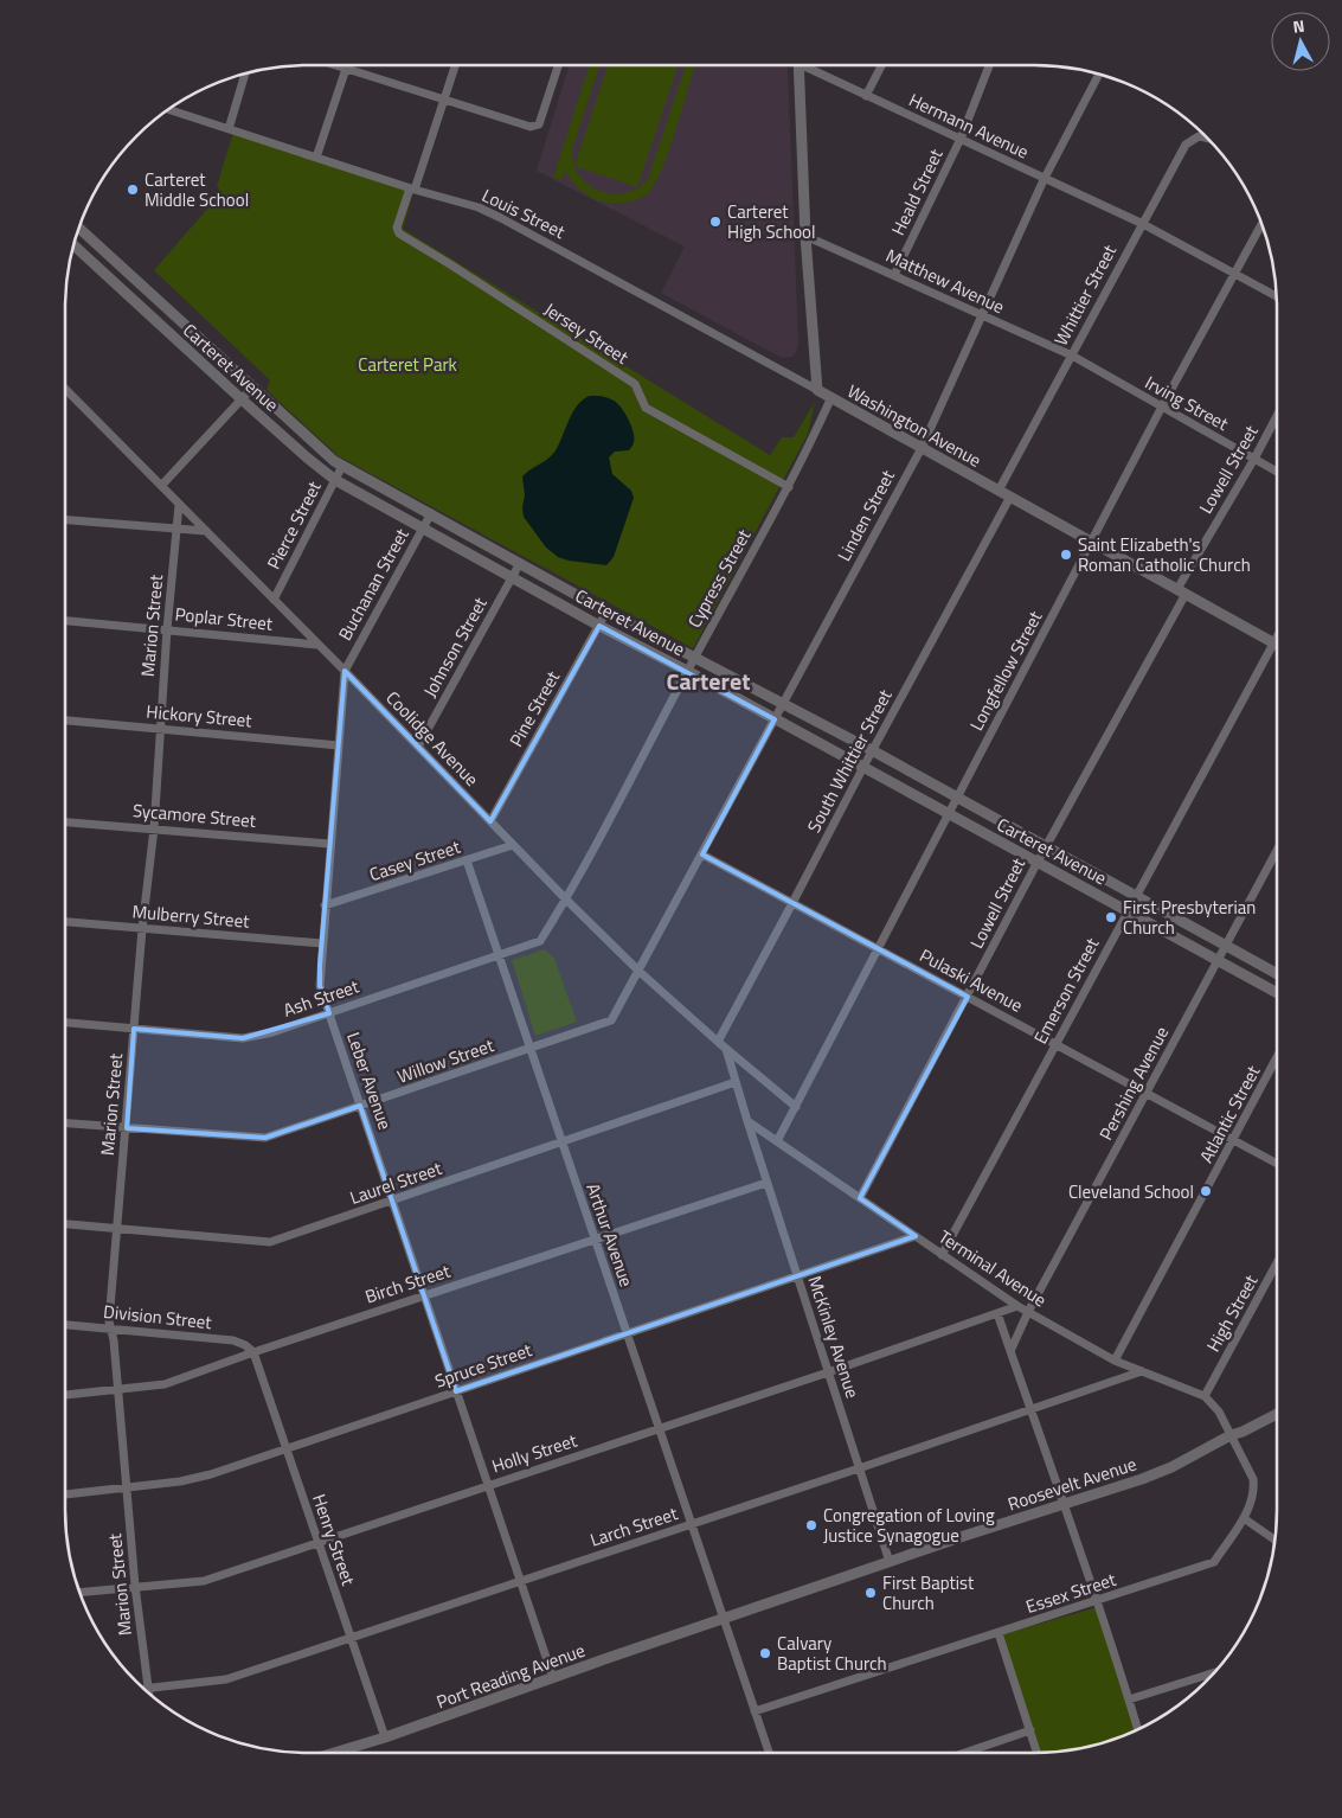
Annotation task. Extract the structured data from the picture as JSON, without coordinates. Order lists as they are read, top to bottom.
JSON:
{
  "streets": {
    "street": [
      "Hermann Avenue",
      "Heald Street",
      "Louis Street",
      "Matthew Avenue",
      "Whittier Street",
      "Jersey Street",
      "Carteret Avenue",
      "Irving Street",
      "Washington Avenue",
      "Lowell Street",
      "Linden Street",
      "Pierce Street",
      "Cypress Street",
      "Buchanan Street",
      "Poplar Street",
      "Marion Street",
      "Johnson Street",
      "Longfellow Street",
      "Pine Street",
      "Hickory Street",
      "Coolidge Avenue",
      "South Whittier Street",
      "Sycamore Street",
      "Casey Street",
      "Mulberry Street",
      "Pulaski Avenue",
      "Emerson Street",
      "Ash Street",
      "Willow Street",
      "Leber Avenue",
      "Pershing Avenue",
      "Atlantic Street",
      "Laurel Street",
      "Arthur Avenue",
      "Terminal Avenue",
      "Birch Street",
      "High Street",
      "Division Street",
      "McKinley Avenue",
      "Spruce Street",
      "Holly Street",
      "Roosevelt Avenue",
      "Larch Street",
      "Henry Street",
      "Essex Street",
      "Port Reading Avenue"
    ]
  },
  "crossings": [
    ["Hermann Avenue", "Heald Street"],
    ["Hermann Avenue", "Whittier Street"],
    ["Hermann Avenue", "Linden Street"],
    ["Hermann Avenue", "Longfellow Street"],
    ["Heald Street", "Matthew Avenue"],
    ["Louis Street", "Jersey Street"],
    ["Louis Street", "Washington Avenue"],
    ["Matthew Avenue", "Whittier Street"],
    ["Matthew Avenue", "Irving Street"],
    ["Matthew Avenue", "Linden Street"],
    ["Whittier Street", "Irving Street"],
    ["Whittier Street", "Washington Avenue"],
    ["Jersey Street", "Cypress Street"],
    ["Carteret Avenue", "Lowell Street"],
    ["Carteret Avenue", "Linden Street"],
    ["Carteret Avenue", "Pierce Street"],
    ["Carteret Avenue", "Cypress Street"],
    ["Carteret Avenue", "Buchanan Street"],
    ["Carteret Avenue", "Johnson Street"],
    ["Carteret Avenue", "Longfellow Street"],
    ["Carteret Avenue", "Pine Street"],
    ["Carteret Avenue", "South Whittier Street"],
    ["Carteret Avenue", "Emerson Street"],
    ["Carteret Avenue", "Pershing Avenue"],
    ["Irving Street", "Lowell Street"],
    ["Irving Street", "Longfellow Street"],
    ["Washington Avenue", "Lowell Street"],
    ["Washington Avenue", "Linden Street"],
    ["Washington Avenue", "Cypress Street"],
    ["Washington Avenue", "Longfellow Street"],
    ["Washington Avenue", "South Whittier Street"],
    ["Washington Avenue", "Emerson Street"],
    ["Lowell Street", "Pulaski Avenue"],
    ["Lowell Street", "Terminal Avenue"],
    ["Linden Street", "Coolidge Avenue"],
    ["Linden Street", "Pulaski Avenue"],
    ["Linden Street", "Willow Street"],
    ["Pierce Street", "Coolidge Avenue"],
    ["Cypress Street", "Coolidge Avenue"],
    ["Cypress Street", "Ash Street"],
    ["Buchanan Street", "Coolidge Avenue"],
    ["Buchanan Street", "Leber Avenue"],
    ["Poplar Street", "Marion Street"],
    ["Poplar Street", "Coolidge Avenue"],
    ["Marion Street", "Hickory Street"],
    ["Marion Street", "Coolidge Avenue"],
    ["Marion Street", "Sycamore Street"],
    ["Marion Street", "Mulberry Street"],
    ["Marion Street", "Ash Street"],
    ["Marion Street", "Willow Street"],
    ["Marion Street", "Laurel Street"],
    ["Marion Street", "Birch Street"],
    ["Marion Street", "Division Street"],
    ["Marion Street", "Spruce Street"],
    ["Marion Street", "Holly Street"],
    ["Marion Street", "Larch Street"],
    ["Johnson Street", "Coolidge Avenue"],
    ["Longfellow Street", "Coolidge Avenue"],
    ["Longfellow Street", "Pulaski Avenue"],
    ["Longfellow Street", "Terminal Avenue"],
    ["Pine Street", "Coolidge Avenue"],
    ["Hickory Street", "Leber Avenue"],
    ["Coolidge Avenue", "South Whittier Street"],
    ["Coolidge Avenue", "Casey Street"],
    ["Coolidge Avenue", "Ash Street"],
    ["Coolidge Avenue", "Willow Street"],
    ["Coolidge Avenue", "Leber Avenue"],
    ["Coolidge Avenue", "McKinley Avenue"],
    ["South Whittier Street", "Pulaski Avenue"],
    ["Sycamore Street", "Leber Avenue"],
    ["Casey Street", "Leber Avenue"],
    ["Casey Street", "Arthur Avenue"],
    ["Mulberry Street", "Leber Avenue"],
    ["Pulaski Avenue", "Emerson Street"],
    ["Pulaski Avenue", "Pershing Avenue"],
    ["Pulaski Avenue", "Atlantic Street"],
    ["Emerson Street", "Terminal Avenue"],
    ["Ash Street", "Leber Avenue"],
    ["Ash Street", "Arthur Avenue"],
    ["Willow Street", "Leber Avenue"],
    ["Willow Street", "Arthur Avenue"],
    ["Leber Avenue", "Laurel Street"],
    ["Leber Avenue", "Birch Street"],
    ["Leber Avenue", "Spruce Street"],
    ["Leber Avenue", "Holly Street"],
    ["Leber Avenue", "Larch Street"],
    ["Leber Avenue", "Port Reading Avenue"],
    ["Pershing Avenue", "Terminal Avenue"],
    ["Atlantic Street", "Terminal Avenue"],
    ["Laurel Street", "Arthur Avenue"],
    ["Laurel Street", "McKinley Avenue"],
    ["Arthur Avenue", "Birch Street"],
    ["Arthur Avenue", "Spruce Street"],
    ["Arthur Avenue", "Holly Street"],
    ["Arthur Avenue", "Roosevelt Avenue"],
    ["Arthur Avenue", "Larch Street"],
    ["Arthur Avenue", "Essex Street"],
    ["Arthur Avenue", "Port Reading Avenue"],
    ["Terminal Avenue", "High Street"],
    ["Terminal Avenue", "Spruce Street"],
    ["Terminal Avenue", "Holly Street"],
    ["Terminal Avenue", "Larch Street"],
    ["Terminal Avenue", "Essex Street"],
    ["Birch Street", "Division Street"],
    ["Birch Street", "McKinley Avenue"],
    ["Birch Street", "Henry Street"],
    ["High Street", "Essex Street"],
    ["Division Street", "Henry Street"],
    ["McKinley Avenue", "Spruce Street"],
    ["McKinley Avenue", "Holly Street"],
    ["McKinley Avenue", "Roosevelt Avenue"],
    ["McKinley Avenue", "Larch Street"],
    ["Spruce Street", "Henry Street"],
    ["Holly Street", "Henry Street"],
    ["Roosevelt Avenue", "Essex Street"],
    ["Roosevelt Avenue", "Port Reading Avenue"],
    ["Larch Street", "Henry Street"],
    ["Henry Street", "Port Reading Avenue"]
  ],
  "districts": ["Carteret"],
  "parks": ["Carteret Park"],
  "places": [
    "Carteret Middle School",
    "Carteret High School",
    "Saint Elizabeth's Roman Catholic Church",
    "First Presbyterian Church",
    "Cleveland School",
    "Congregation of Loving Justice Synagogue",
    "First Baptist Church",
    "Calvary Baptist Church"
  ],
  "north": "top"
}
